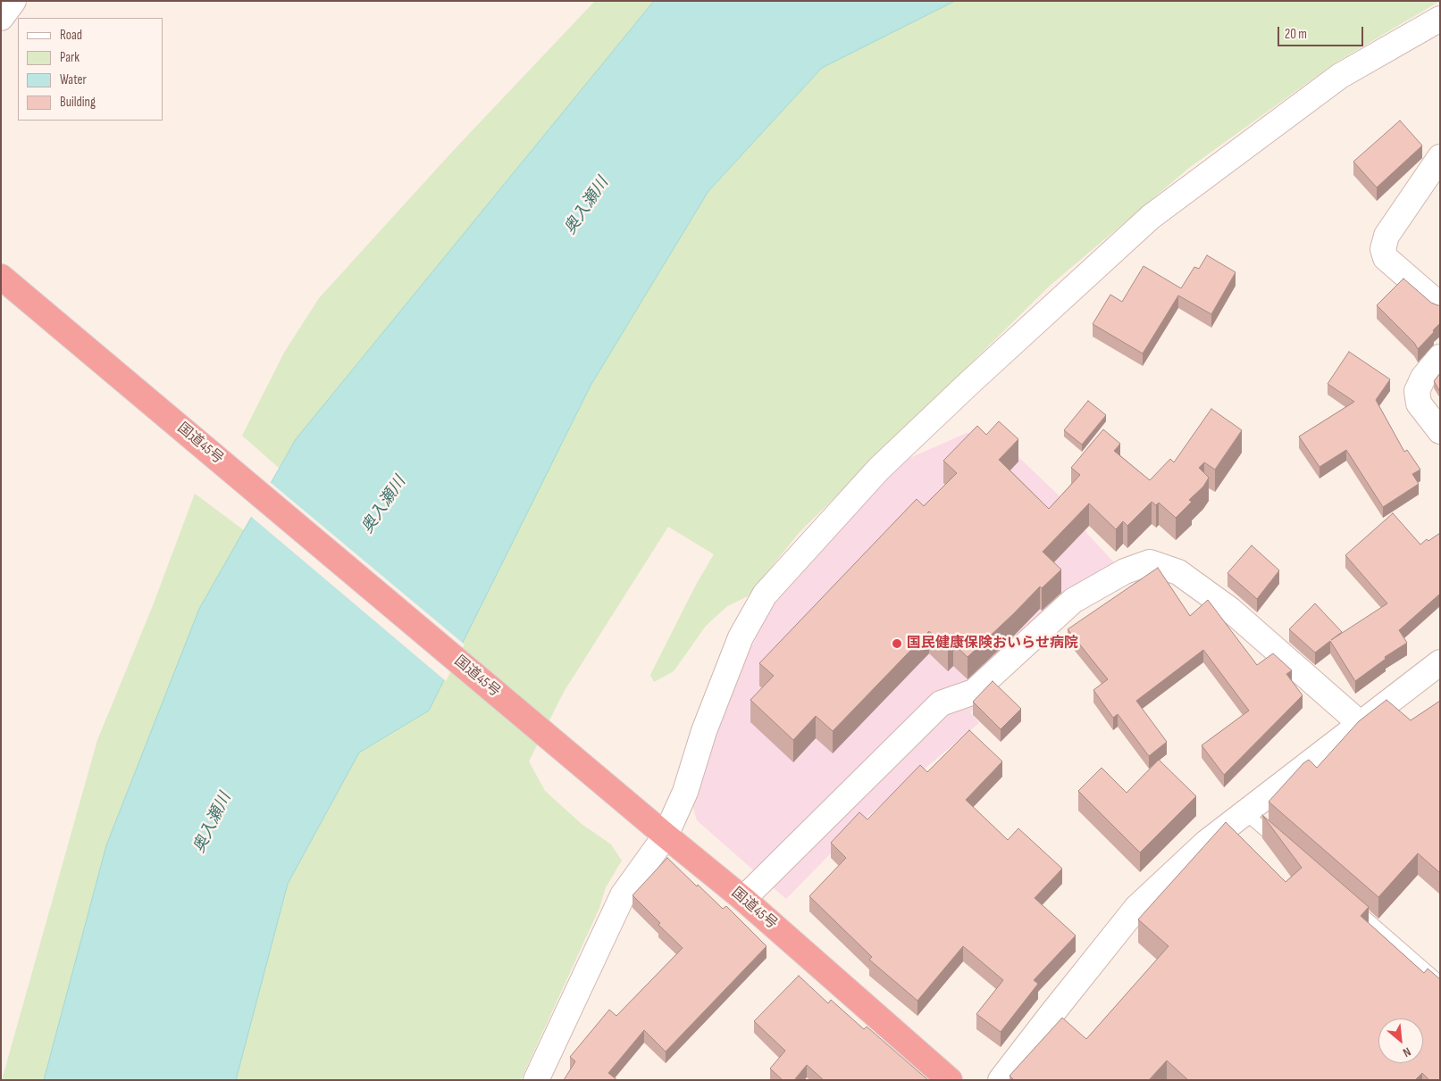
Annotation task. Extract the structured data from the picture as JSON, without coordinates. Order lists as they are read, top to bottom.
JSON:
{
  "streets": {
    "highway": ["国道45号"]
  },
  "water": ["奥入瀬川"],
  "places": ["国民健康保険おいらせ病院"],
  "legend": [
    "Road",
    "Park",
    "Water",
    "Building"
  ],
  "scale_bar": "20 m",
  "north": "bottom right"
}
